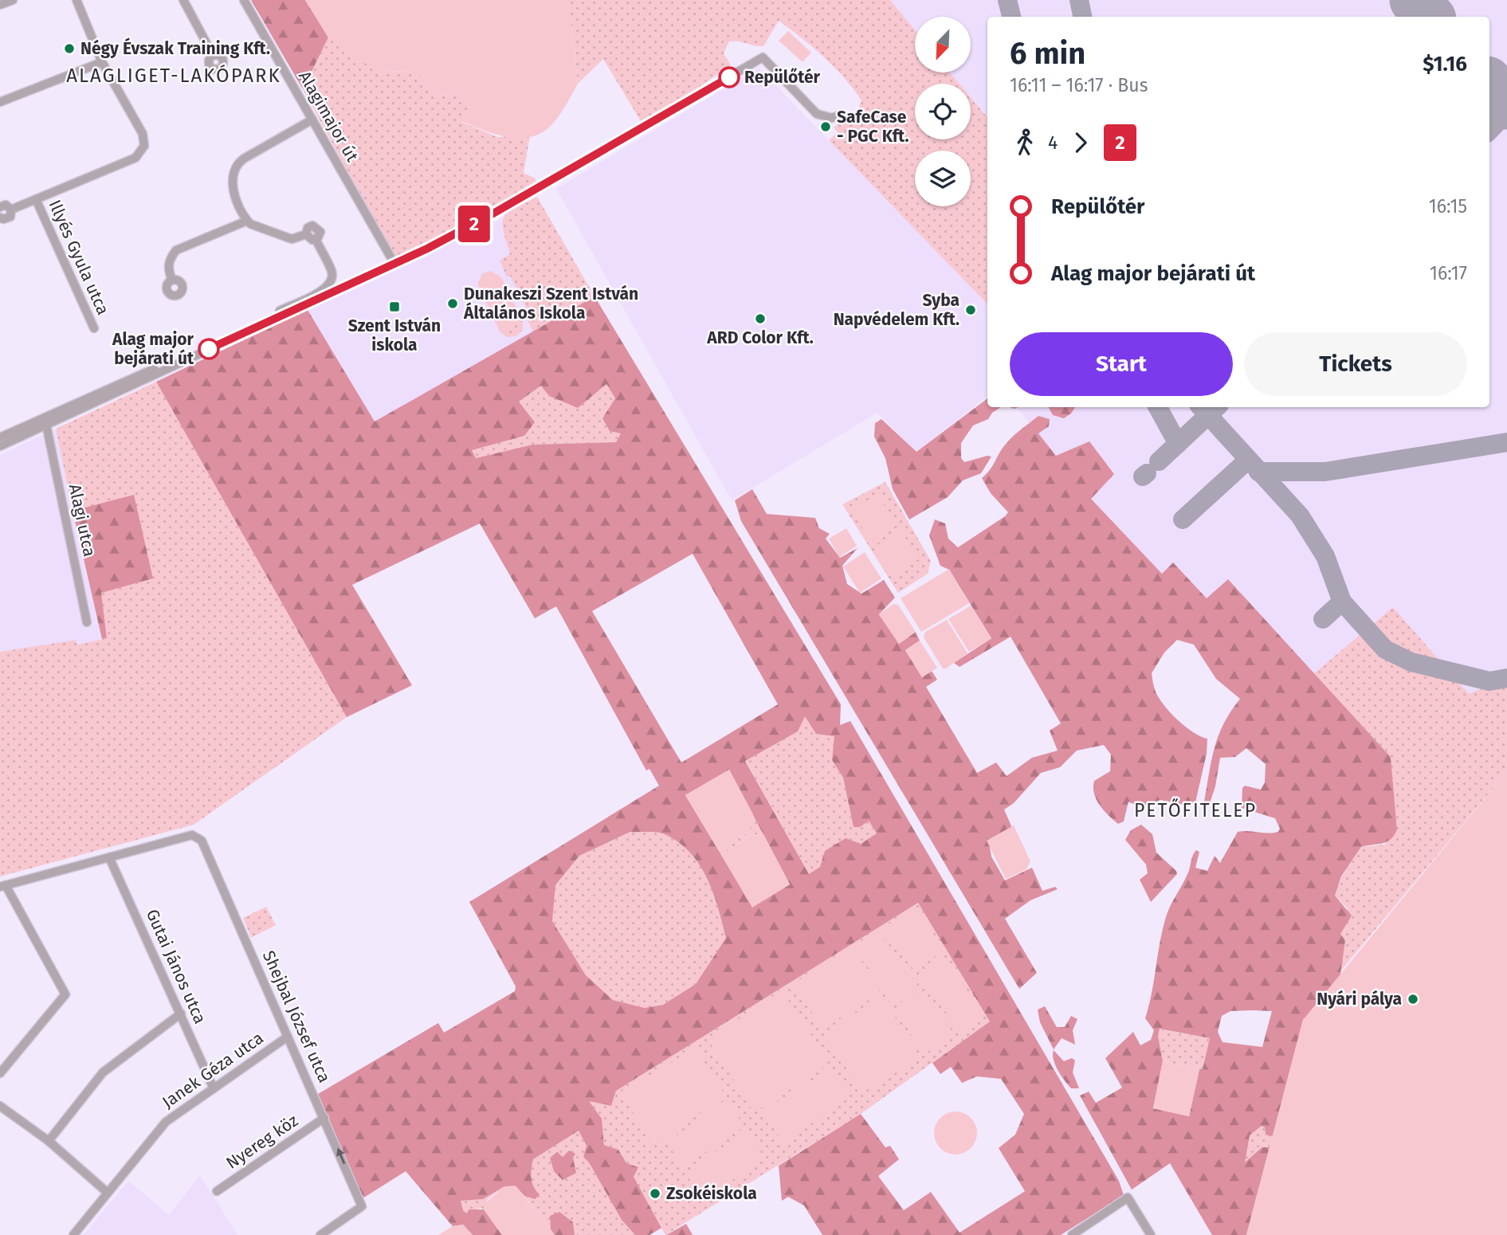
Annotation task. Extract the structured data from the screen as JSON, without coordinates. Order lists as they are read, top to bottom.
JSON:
{
  "streets": {
    "street": [
      "Alagimajor út",
      "Illyés Gyula utca",
      "Alagi utca",
      "Gutai János utca",
      "Shejbal József utca",
      "Janek Géza utca",
      "Nyereg köz"
    ]
  },
  "crossings": [
    ["Gutai János utca", "Shejbal József utca"],
    ["Gutai János utca", "Janek Géza utca"],
    ["Shejbal József utca", "Janek Géza utca"],
    ["Shejbal József utca", "Nyereg köz"]
  ],
  "districts": ["ALAGLIGET-LAKÓPARK", "PETŐFITELEP"],
  "places": {
    "other": [
      "Négy Évszak Training Kft.",
      "Repülőtér",
      "SafeCase - PGC Kft.",
      "Dunakeszi Szent István Általános Iskola",
      "Syba Napvédelem Kft.",
      "ARD Color Kft.",
      "Alag major bejárati út",
      "Nyári pálya",
      "Zsokéiskola"
    ],
    "transit": ["Szent István iskola"]
  },
  "lines": ["bus line 2"],
  "north": "bottom left",
  "page": {
    "on_map": "2",
    "heading": ["6 min", "16:11 – 16:17 · Bus", "$1.16"],
    "legs": ["4", "2"],
    "list": [
      {
        "name": "Repülőtér",
        "value": "16:15"
      },
      {
        "name": "Alag major bejárati út",
        "value": "16:17"
      }
    ],
    "buttons": ["Start", "Tickets"]
  }
}
